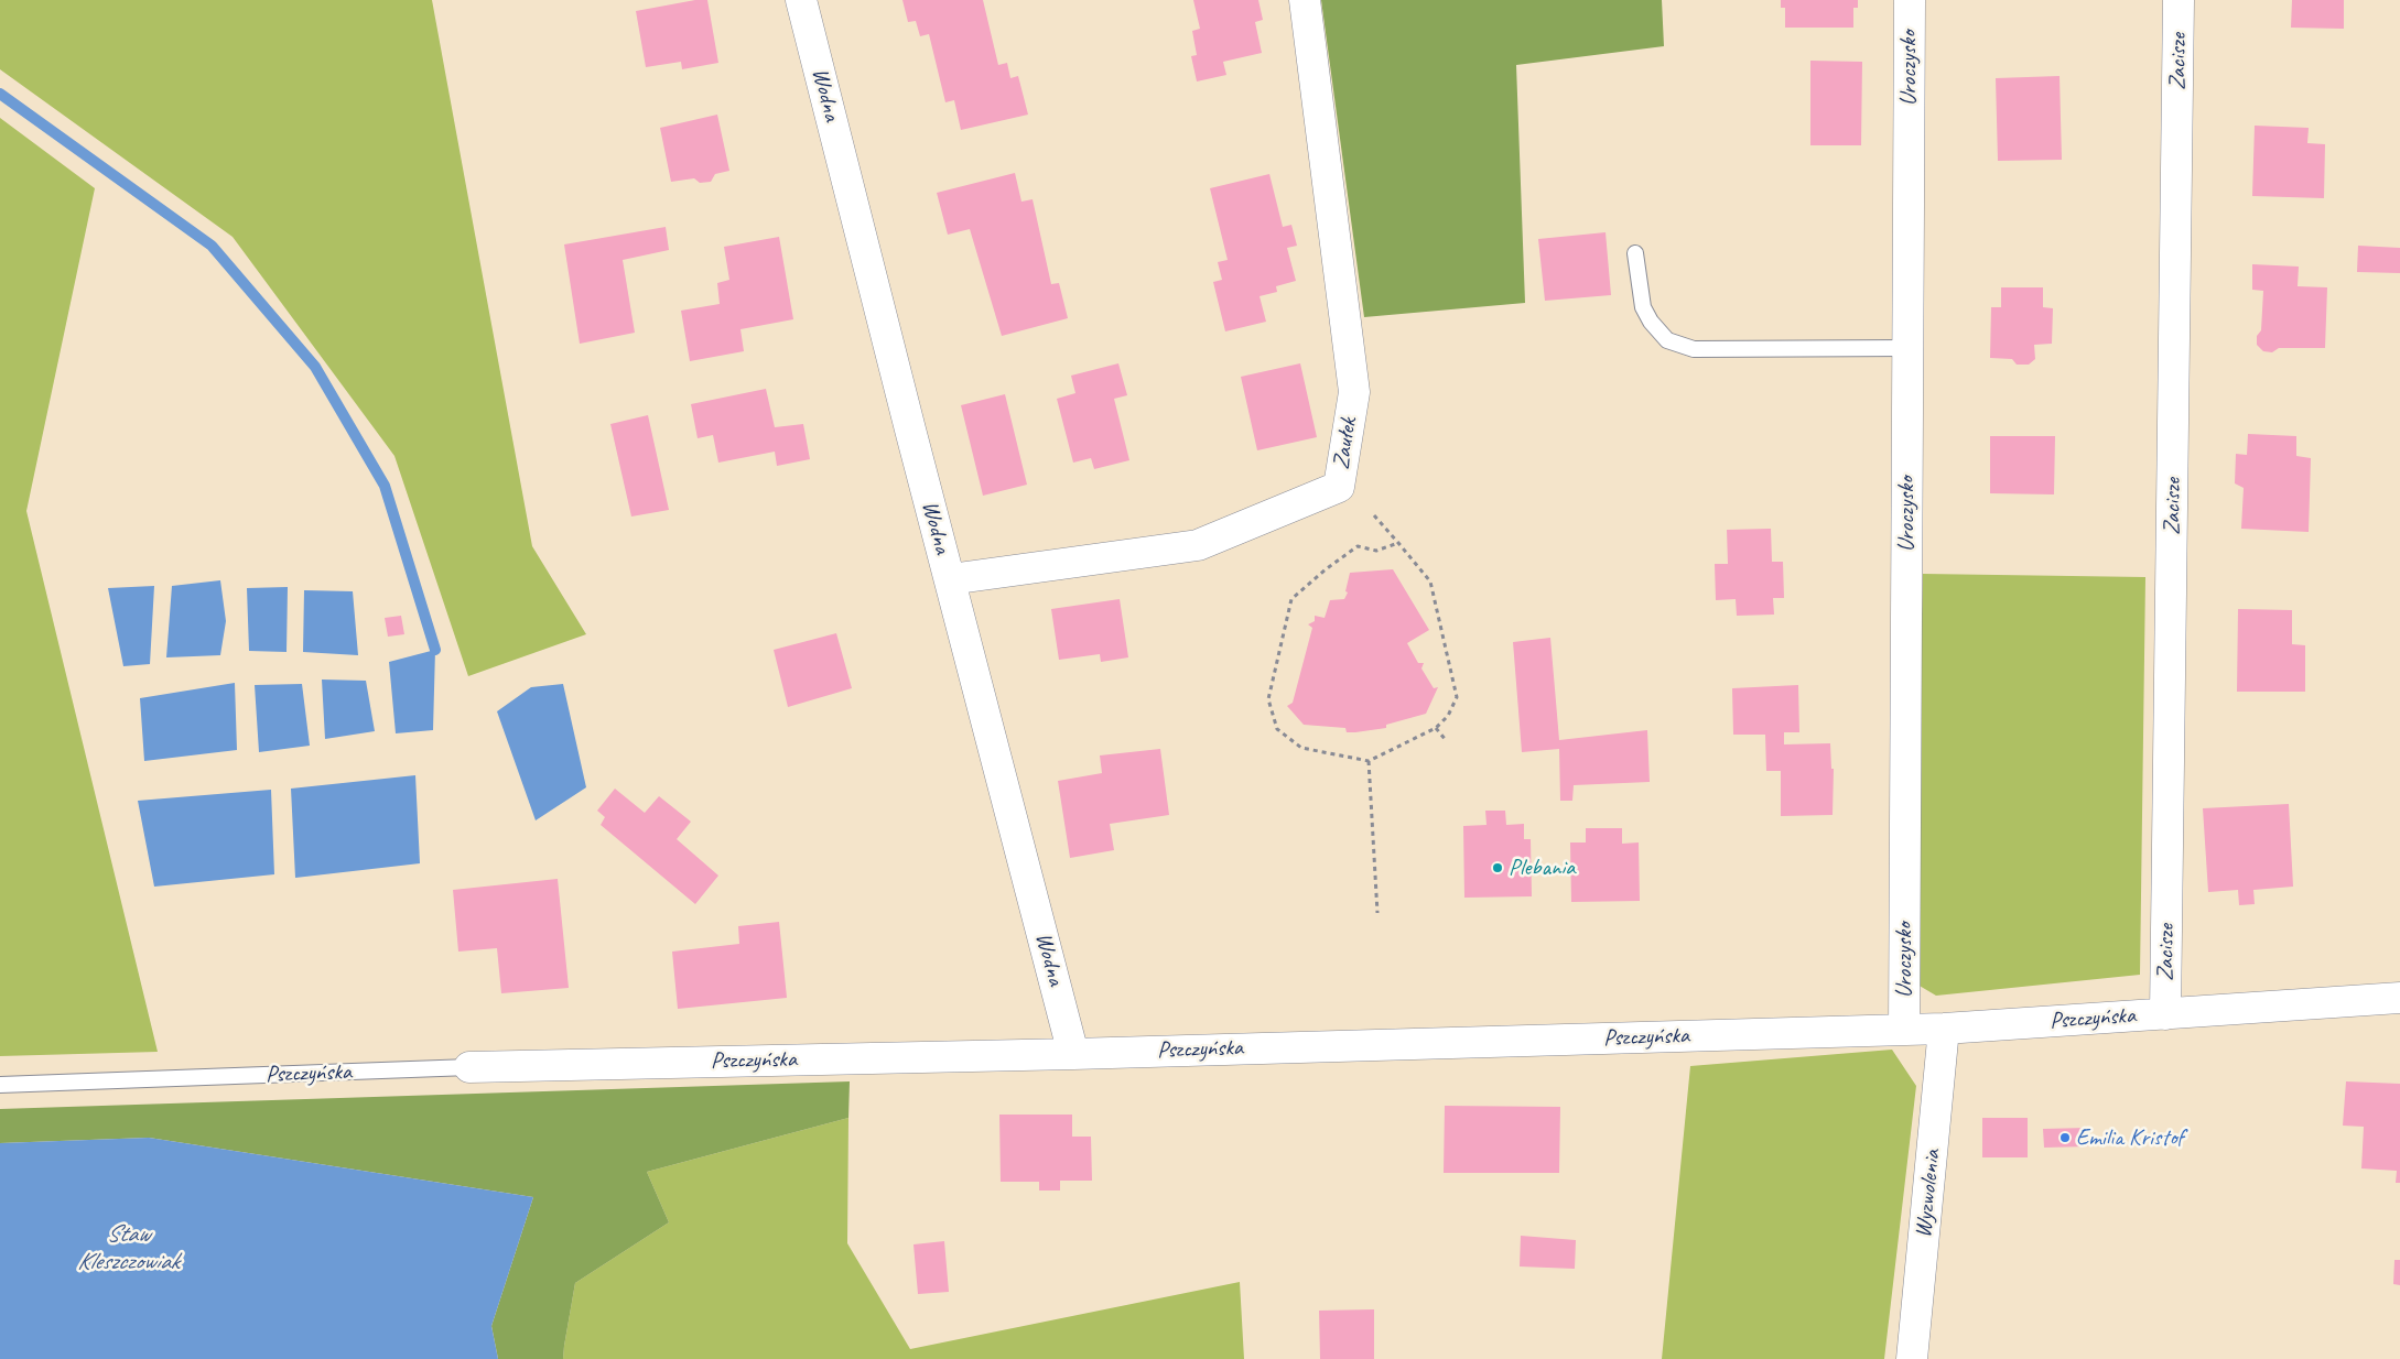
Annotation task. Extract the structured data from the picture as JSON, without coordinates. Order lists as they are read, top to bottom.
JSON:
{
  "streets": {
    "street": [
      "Zacisze",
      "Uroczysko",
      "Wodna",
      "Zaułek",
      "Pszczyńska",
      "Wyzwolenia"
    ]
  },
  "crossings": [
    ["Zacisze", "Pszczyńska"],
    ["Uroczysko", "Pszczyńska"],
    ["Wodna", "Zaułek"],
    ["Wodna", "Pszczyńska"],
    ["Pszczyńska", "Wyzwolenia"]
  ],
  "water": ["Staw Kleszczowiak"],
  "places": ["Plebania", "Emilia Kristof"]
}
